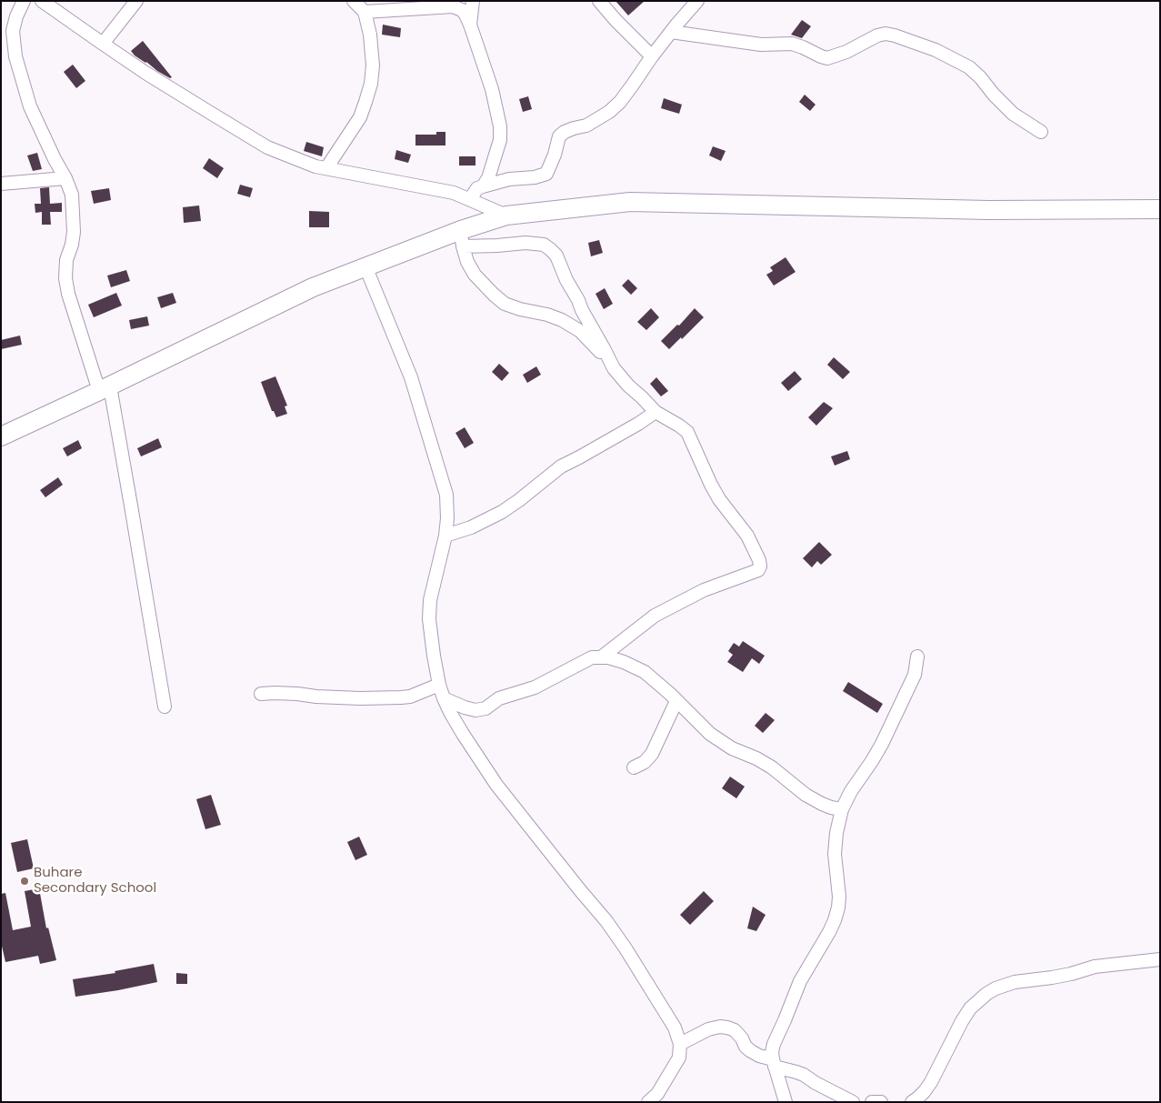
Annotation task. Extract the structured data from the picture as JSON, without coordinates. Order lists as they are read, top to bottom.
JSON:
{
  "places": ["Buhare Secondary School"]
}
